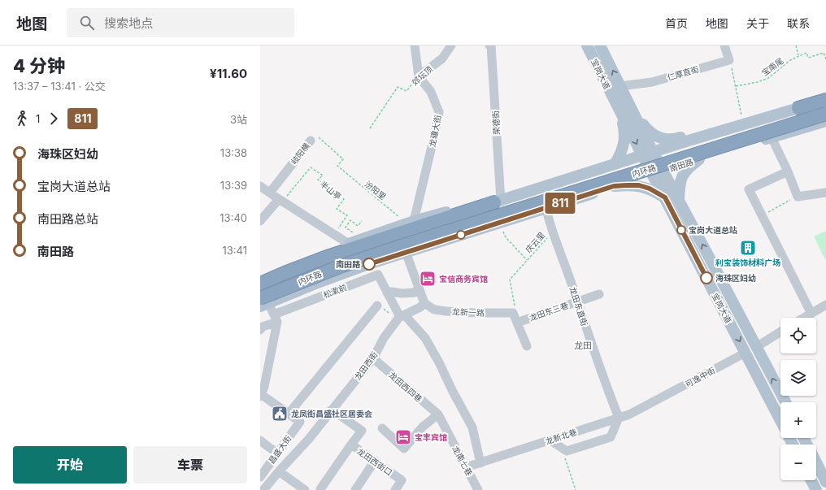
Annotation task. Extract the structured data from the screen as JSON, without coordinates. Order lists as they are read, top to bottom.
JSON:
{
  "streets": {
    "highway": ["内环路"],
    "main road": ["宝岗大道", "南田路"],
    "street": [
      "仁厚直街",
      "郊坛顶",
      "荣德街",
      "龙骧大街",
      "岐阳横",
      "松漱前",
      "龙田东直街",
      "龙田东三巷",
      "龙新一路",
      "龙田西街",
      "可逸中街",
      "龙田西四巷",
      "龙新北巷",
      "昌盛大街",
      "龙南七巷",
      "龙田西街口"
    ],
    "path": [
      "宝南尾",
      "半山亭",
      "汾阳里",
      "庆云里"
    ]
  },
  "crossings": [
    ["仁厚直街", "宝岗大道"],
    ["宝岗大道", "南田路"],
    ["宝岗大道", "可逸中街"],
    ["郊坛顶", "龙骧大街"],
    ["龙骧大街", "汾阳里"],
    ["岐阳横", "汾阳里"],
    ["南田路", "内环路"],
    ["南田路", "庆云里"],
    ["庆云里", "龙田东直街"],
    ["庆云里", "龙新一路"],
    ["松漱前", "龙田西街"],
    ["松漱前", "龙新北巷"],
    ["龙田东直街", "龙田东三巷"],
    ["龙田东直街", "龙新北巷"],
    ["龙新一路", "龙田西街"],
    ["龙田西街", "龙田西四巷"],
    ["龙田西街", "龙田西街口"],
    ["可逸中街", "龙新北巷"],
    ["龙田西四巷", "龙南七巷"],
    ["龙新北巷", "龙南七巷"]
  ],
  "districts": ["龙田"],
  "places": {
    "other": ["宝岗大道总站", "南田路", "海珠区妇幼"],
    "building": ["利宝装饰材料广场"],
    "hotel": ["宝信商务宾馆", "宝丰宾馆"],
    "public building": ["龙凤街昌盛社区居委会"]
  },
  "lines": ["bus line 811"],
  "page": {
    "header": "地图",
    "search": "搜索地点",
    "nav": [
      "首页",
      "地图",
      "关于",
      "联系"
    ],
    "heading": ["4 分钟", "13:37 – 13:41 · 公交", "¥11.60"],
    "on_map": "811",
    "legs": ["1", "811", "3站"],
    "list": [
      {
        "name": "海珠区妇幼",
        "value": "13:38"
      },
      {
        "name": "宝岗大道总站",
        "value": "13:39"
      },
      {
        "name": "南田路总站",
        "value": "13:40"
      },
      {
        "name": "南田路",
        "value": "13:41"
      }
    ],
    "map_buttons": ["+", "−"],
    "buttons": ["开始", "车票"]
  }
}
